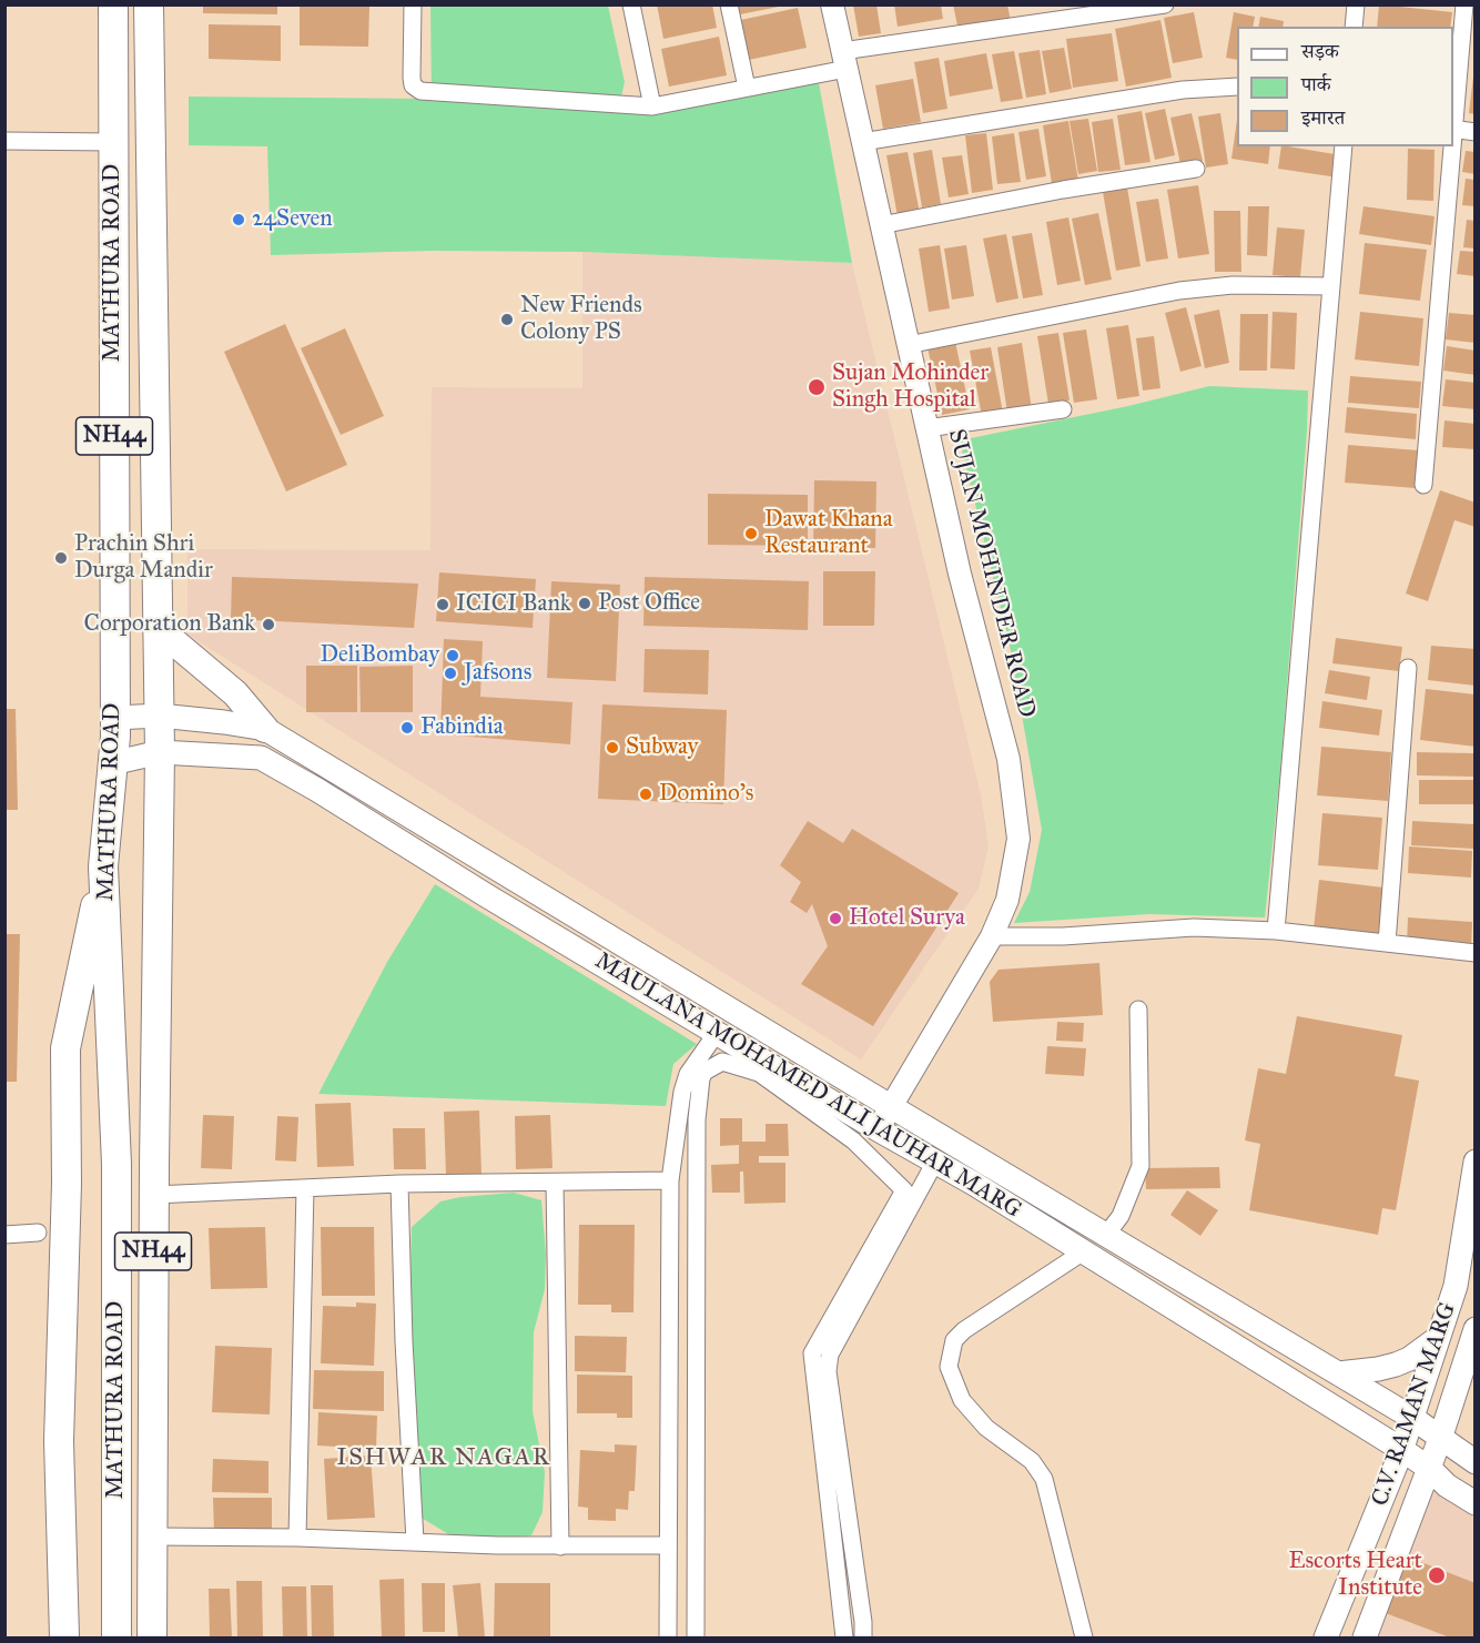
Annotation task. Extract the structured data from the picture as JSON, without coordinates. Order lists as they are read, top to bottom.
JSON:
{
  "streets": {
    "highway": ["MATHURA ROAD", "NH44"],
    "main road": ["MAULANA MOHAMED ALI JAUHAR MARG", "C.V. RAMAN MARG"],
    "street": ["SUJAN MOHINDER ROAD"]
  },
  "crossings": [
    ["MATHURA ROAD", "MAULANA MOHAMED ALI JAUHAR MARG"],
    ["SUJAN MOHINDER ROAD", "MAULANA MOHAMED ALI JAUHAR MARG"],
    ["MAULANA MOHAMED ALI JAUHAR MARG", "C.V. RAMAN MARG"]
  ],
  "districts": ["ISHWAR NAGAR"],
  "places": [
    "24Seven",
    "New Friends Colony PS",
    "Sujan Mohinder Singh Hospital",
    "Dawat Khana Restaurant",
    "Prachin Shri Durga Mandir",
    "Post Office",
    "ICICI Bank",
    "Corporation Bank",
    "DeliBombay",
    "Jafsons",
    "Fabindia",
    "Subway",
    "Domino's",
    "Hotel Surya",
    "Escorts Heart Institute"
  ],
  "legend": ["सड़क", "पार्क", "इमारत"]
}
